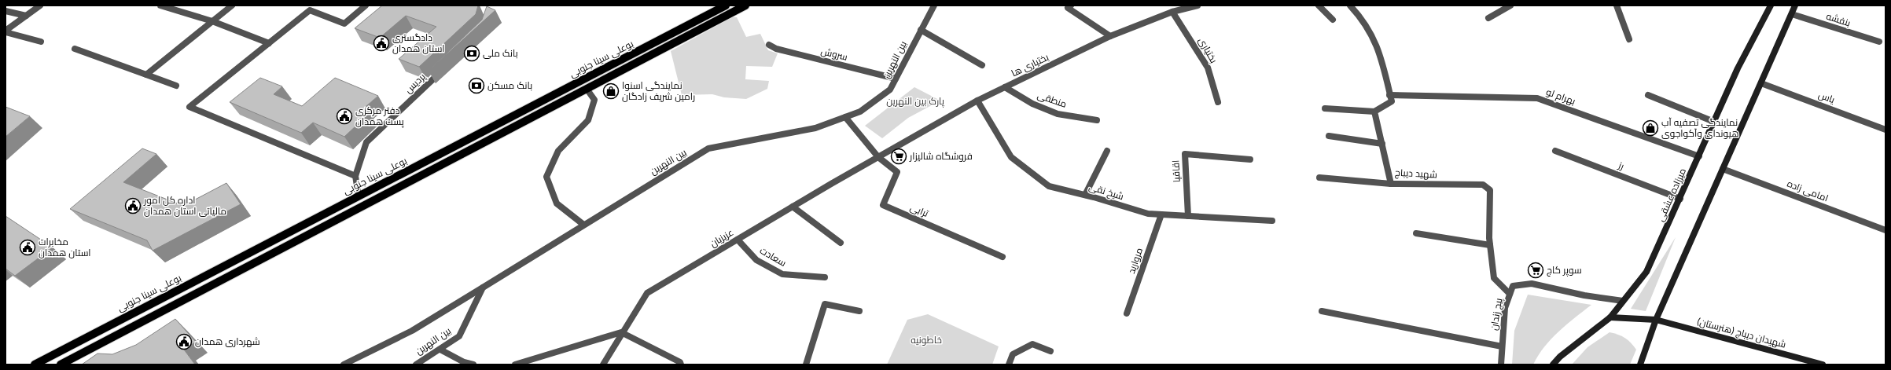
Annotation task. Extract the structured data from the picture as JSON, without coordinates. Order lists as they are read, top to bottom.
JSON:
{
  "streets": {
    "main road": ["بوعلی سینا جنوبی", "میرزاده عشقی", "شهیدان دیباج (هنرستان)"],
    "street": [
      "بنفشه",
      "بختیاری",
      "سروش",
      "بین النهرین",
      "بختیاری ها",
      "پردیس",
      "بهرام لو",
      "یاس",
      "منطقی",
      "رز",
      "اقاقیا",
      "شهید دیباج",
      "امامی زاده",
      "شیخ نقی",
      "ترابی",
      "عزیزیان",
      "سعادت",
      "مروارید",
      "پیچ زندان"
    ]
  },
  "crossings": [
    ["بختیاری", "بختیاری ها"],
    ["سروش", "بین النهرین"],
    ["بوعلی سینا جنوبی", "پردیس"],
    ["بختیاری ها", "منطقی"],
    ["بختیاری ها", "شیخ نقی"],
    ["بختیاری ها", "ترابی"],
    ["بختیاری ها", "عزیزیان"],
    ["بهرام لو", "میرزاده عشقی"],
    ["رز", "میرزاده عشقی"],
    ["اقاقیا", "شیخ نقی"],
    ["شهید دیباج", "پیچ زندان"],
    ["شیخ نقی", "مروارید"],
    ["میرزاده عشقی", "پیچ زندان"],
    ["میرزاده عشقی", "شهیدان دیباج (هنرستان)"],
    ["ترابی", "عزیزیان"],
    ["عزیزیان", "سعادت"]
  ],
  "parks": ["پارک بین النهرین", "خاطونیه"],
  "places": {
    "public building": [
      "دادگستری استان همدان",
      "دفتر مرکزی پست همدان",
      "اداره کل امور مالیاتی استان همدان",
      "مخابرات استان همدان",
      "شهرداری همدان"
    ],
    "bank": ["بانک ملی", "بانک مسکن"],
    "shop": ["نمایندگی اسنوا رامین شریف زادگان", "نمایندگی تصفیه آب هیوندای وآکواجوی"],
    "supermarket": ["فروشگاه شالیزار", "سوپر کاج"]
  }
}
